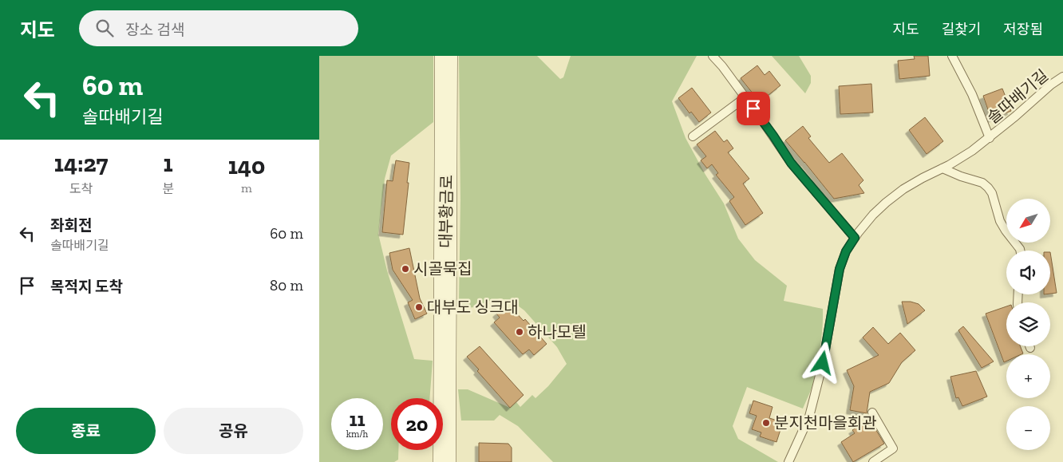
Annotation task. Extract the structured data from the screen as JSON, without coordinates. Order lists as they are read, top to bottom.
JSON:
{
  "streets": {
    "main road": ["대부황금로"],
    "lane": ["솔따배기길"]
  },
  "places": [
    "시골묵집",
    "대부도 싱크대",
    "하나모텔",
    "분지천마을회관"
  ],
  "north": "bottom left",
  "page": {
    "header": "지도",
    "search": "장소 검색",
    "nav": ["지도", "길찾기", "저장됨"],
    "turn": ["60 m", "솔따배기길"],
    "eta": [
      "14:27",
      "도착",
      "1",
      "분",
      "140",
      "m"
    ],
    "map_buttons": ["+", "−"],
    "list": [
      {
        "name": "좌회전",
        "note": "솔따배기길",
        "value": "60 m"
      },
      {
        "name": "목적지 도착",
        "value": "80 m"
      }
    ],
    "speed": "11 km/h",
    "limit": "20",
    "buttons": ["종료", "공유"]
  }
}
